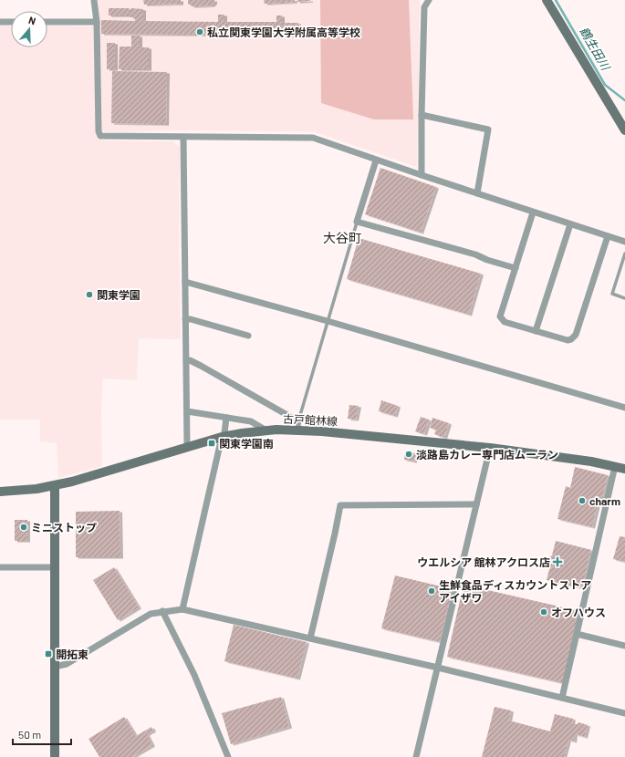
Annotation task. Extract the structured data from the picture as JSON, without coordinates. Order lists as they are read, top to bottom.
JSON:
{
  "streets": {
    "main road": ["古戸館林線"]
  },
  "districts": ["大谷町"],
  "water": ["鶴生田川"],
  "places": {
    "other": [
      "私立関東学園大学附属高等学校",
      "関東学園",
      "淡路島カレー専門店ムーラン",
      "charm",
      "ミニストップ",
      "生鮮食品ディスカウントストア アイザワ",
      "オフハウス"
    ],
    "transit": ["関東学園南", "開拓東"],
    "health": ["ウエルシア 館林アクロス店"]
  },
  "scale_bar": "50 m",
  "north": "top"
}
